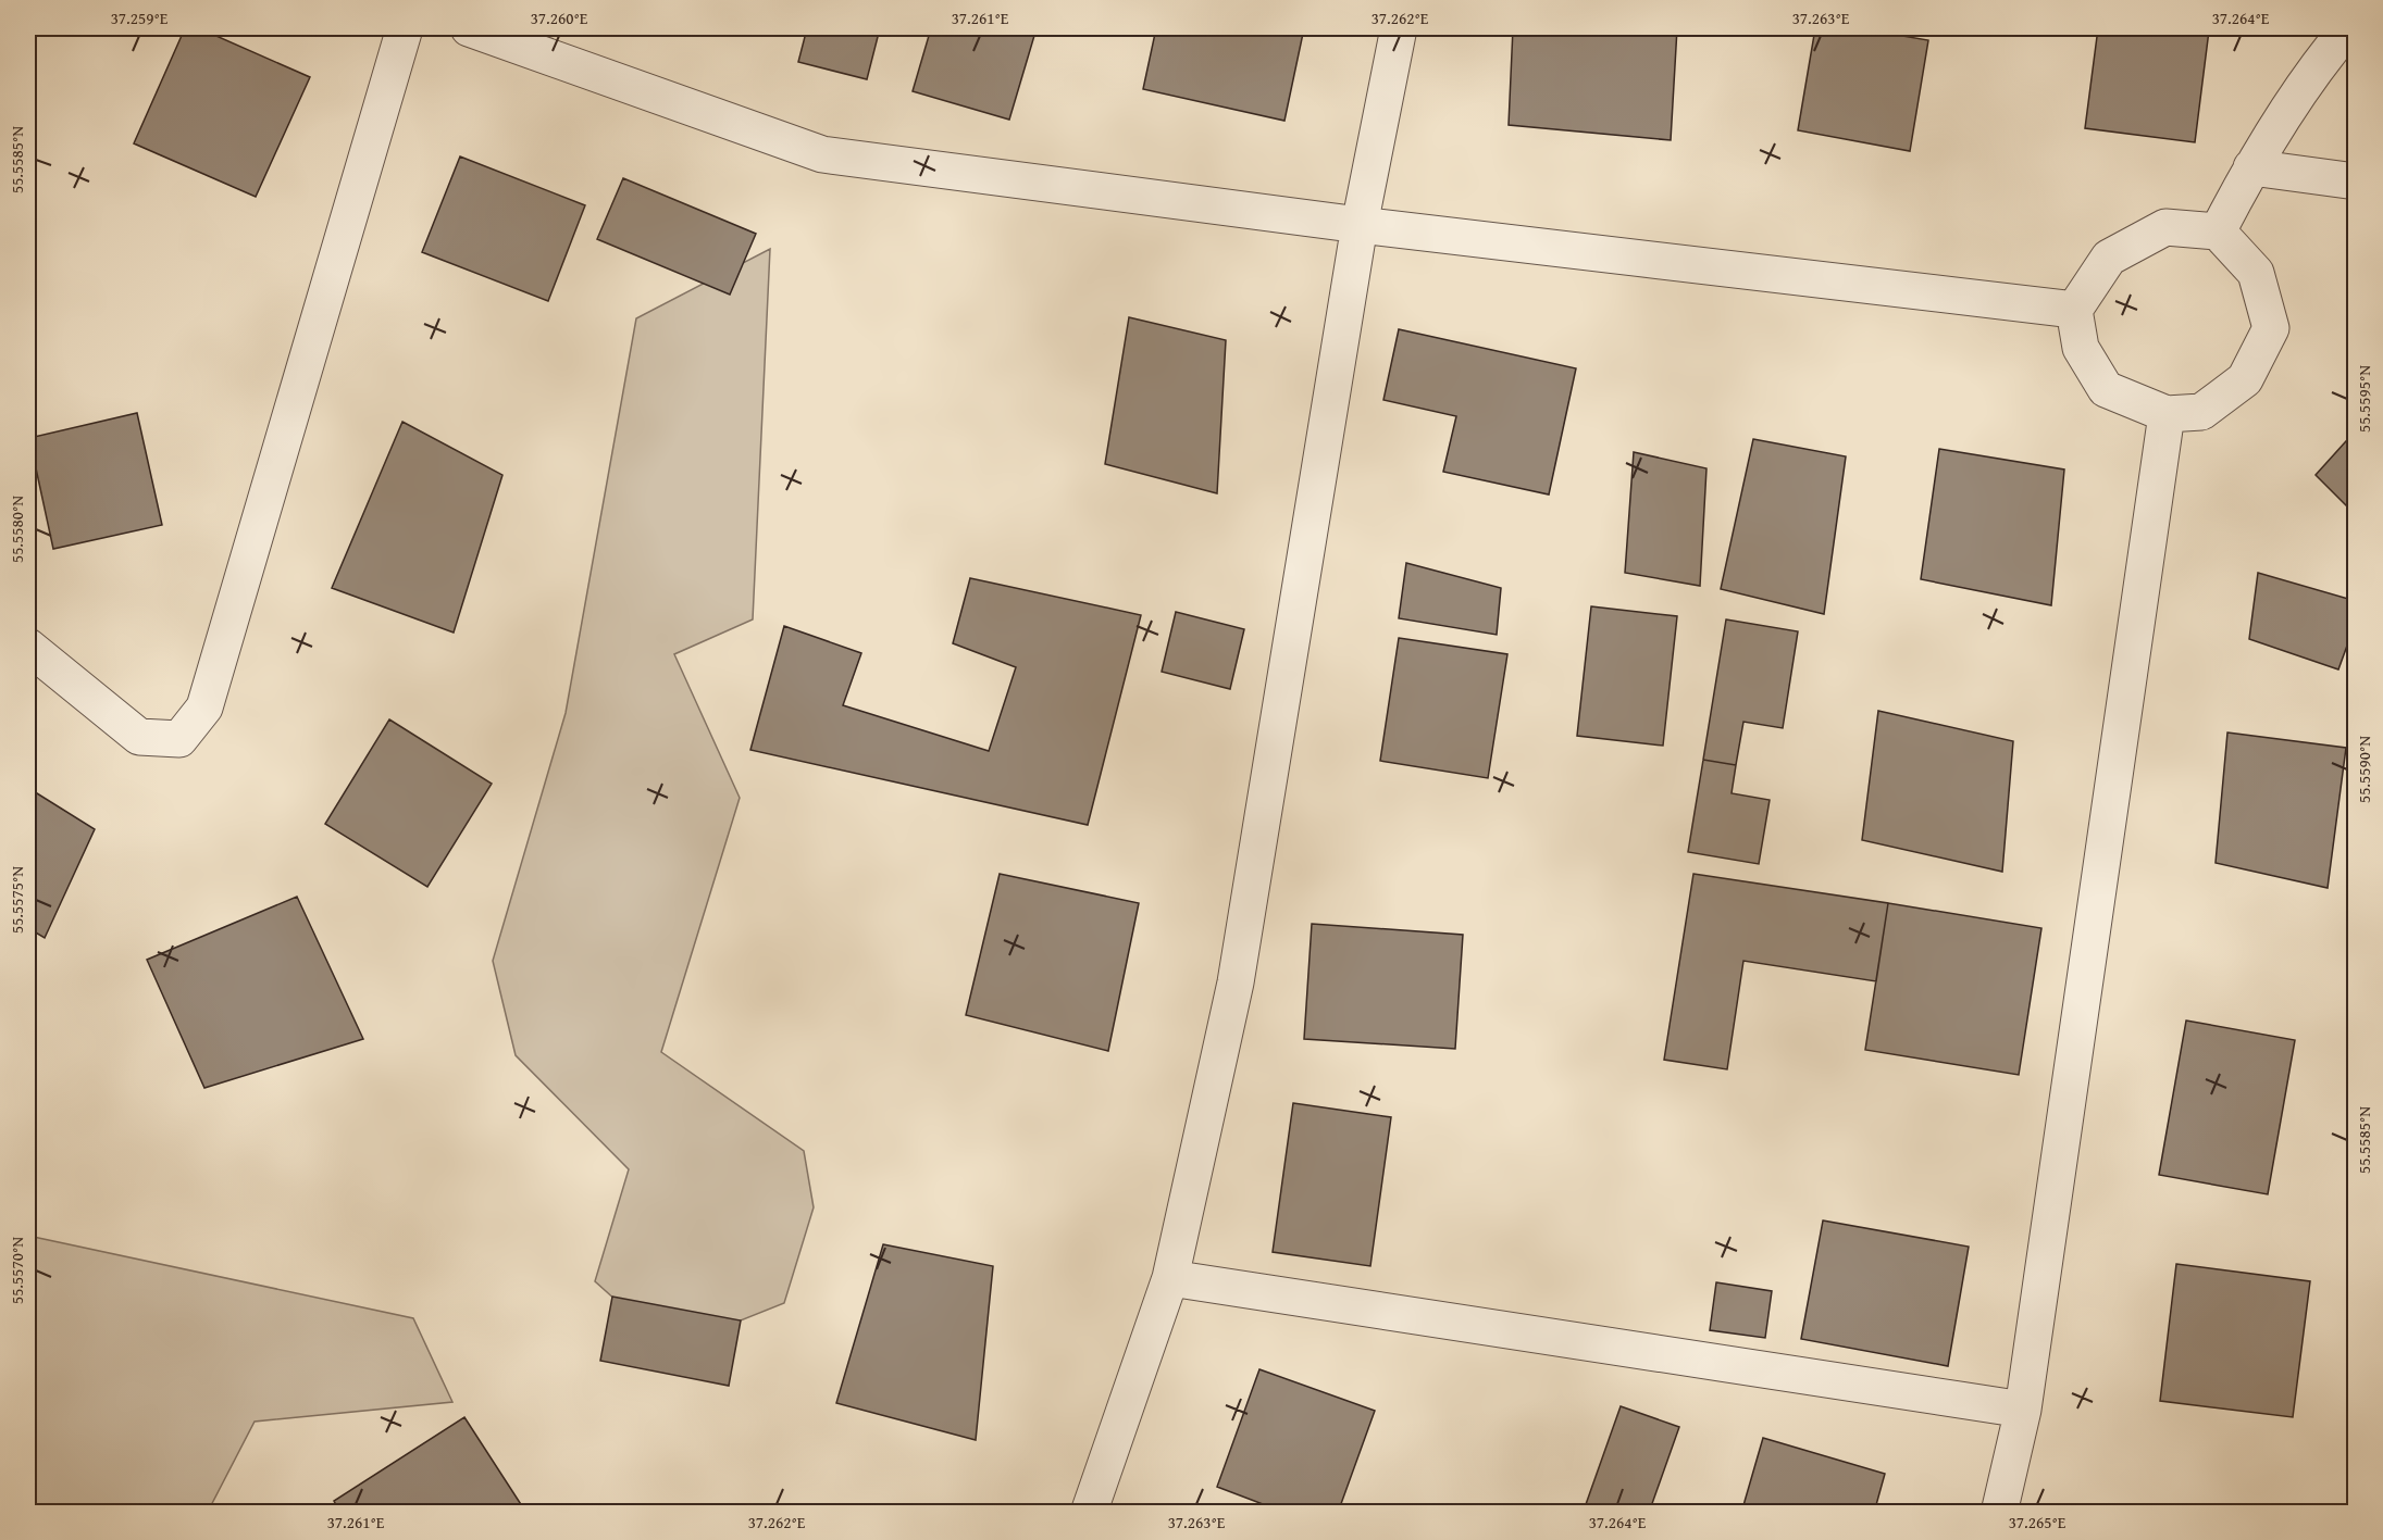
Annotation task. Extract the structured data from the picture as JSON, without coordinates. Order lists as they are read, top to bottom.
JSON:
{
  "coordinates": [
    "37.259°E",
    "37.260°E",
    "37.261°E",
    "37.262°E",
    "37.263°E",
    "37.264°E",
    "55.5585°N",
    "55.5595°N",
    "55.5580°N",
    "55.5590°N",
    "55.5575°N",
    "55.5570°N",
    "37.265°E"
  ]
}
